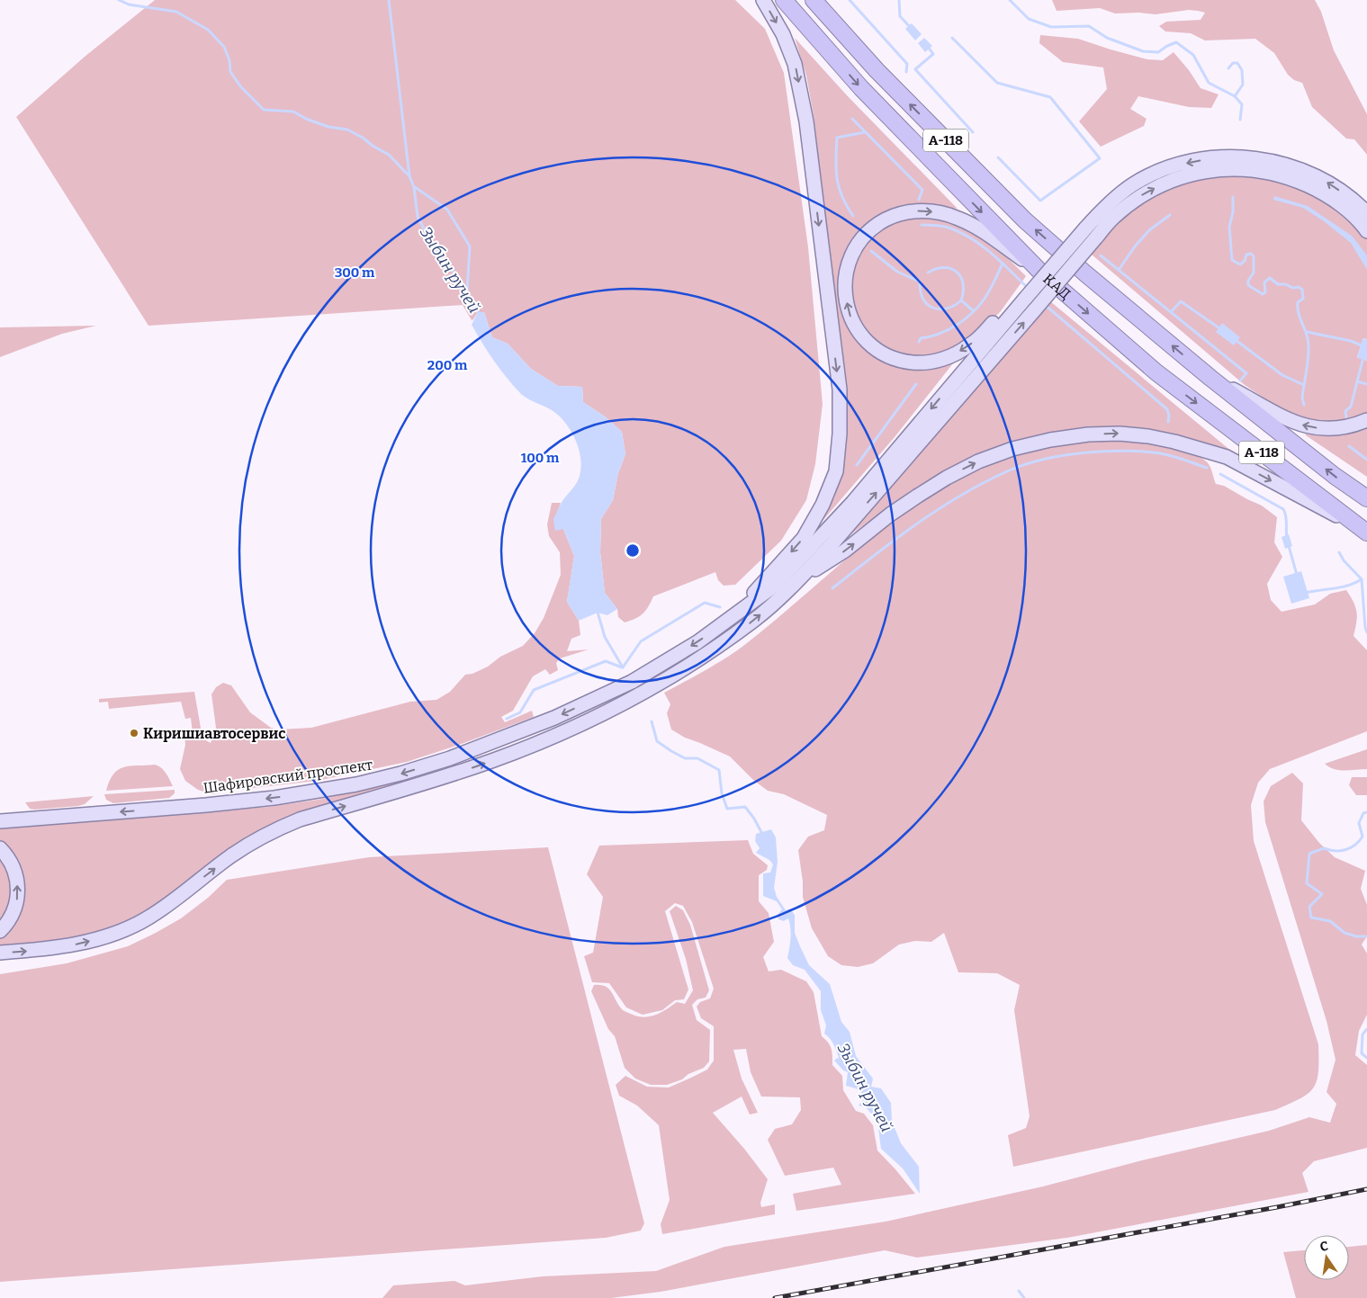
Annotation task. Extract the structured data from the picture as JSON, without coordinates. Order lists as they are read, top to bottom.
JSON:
{
  "streets": {
    "highway": ["А-118", "КАД"],
    "main road": ["Шафировский проспект"]
  },
  "water": ["Зыбин ручей"],
  "places": ["Киришиавтосервис"],
  "north": "top",
  "rings": ["300 m", "200 m", "100 m"]
}
